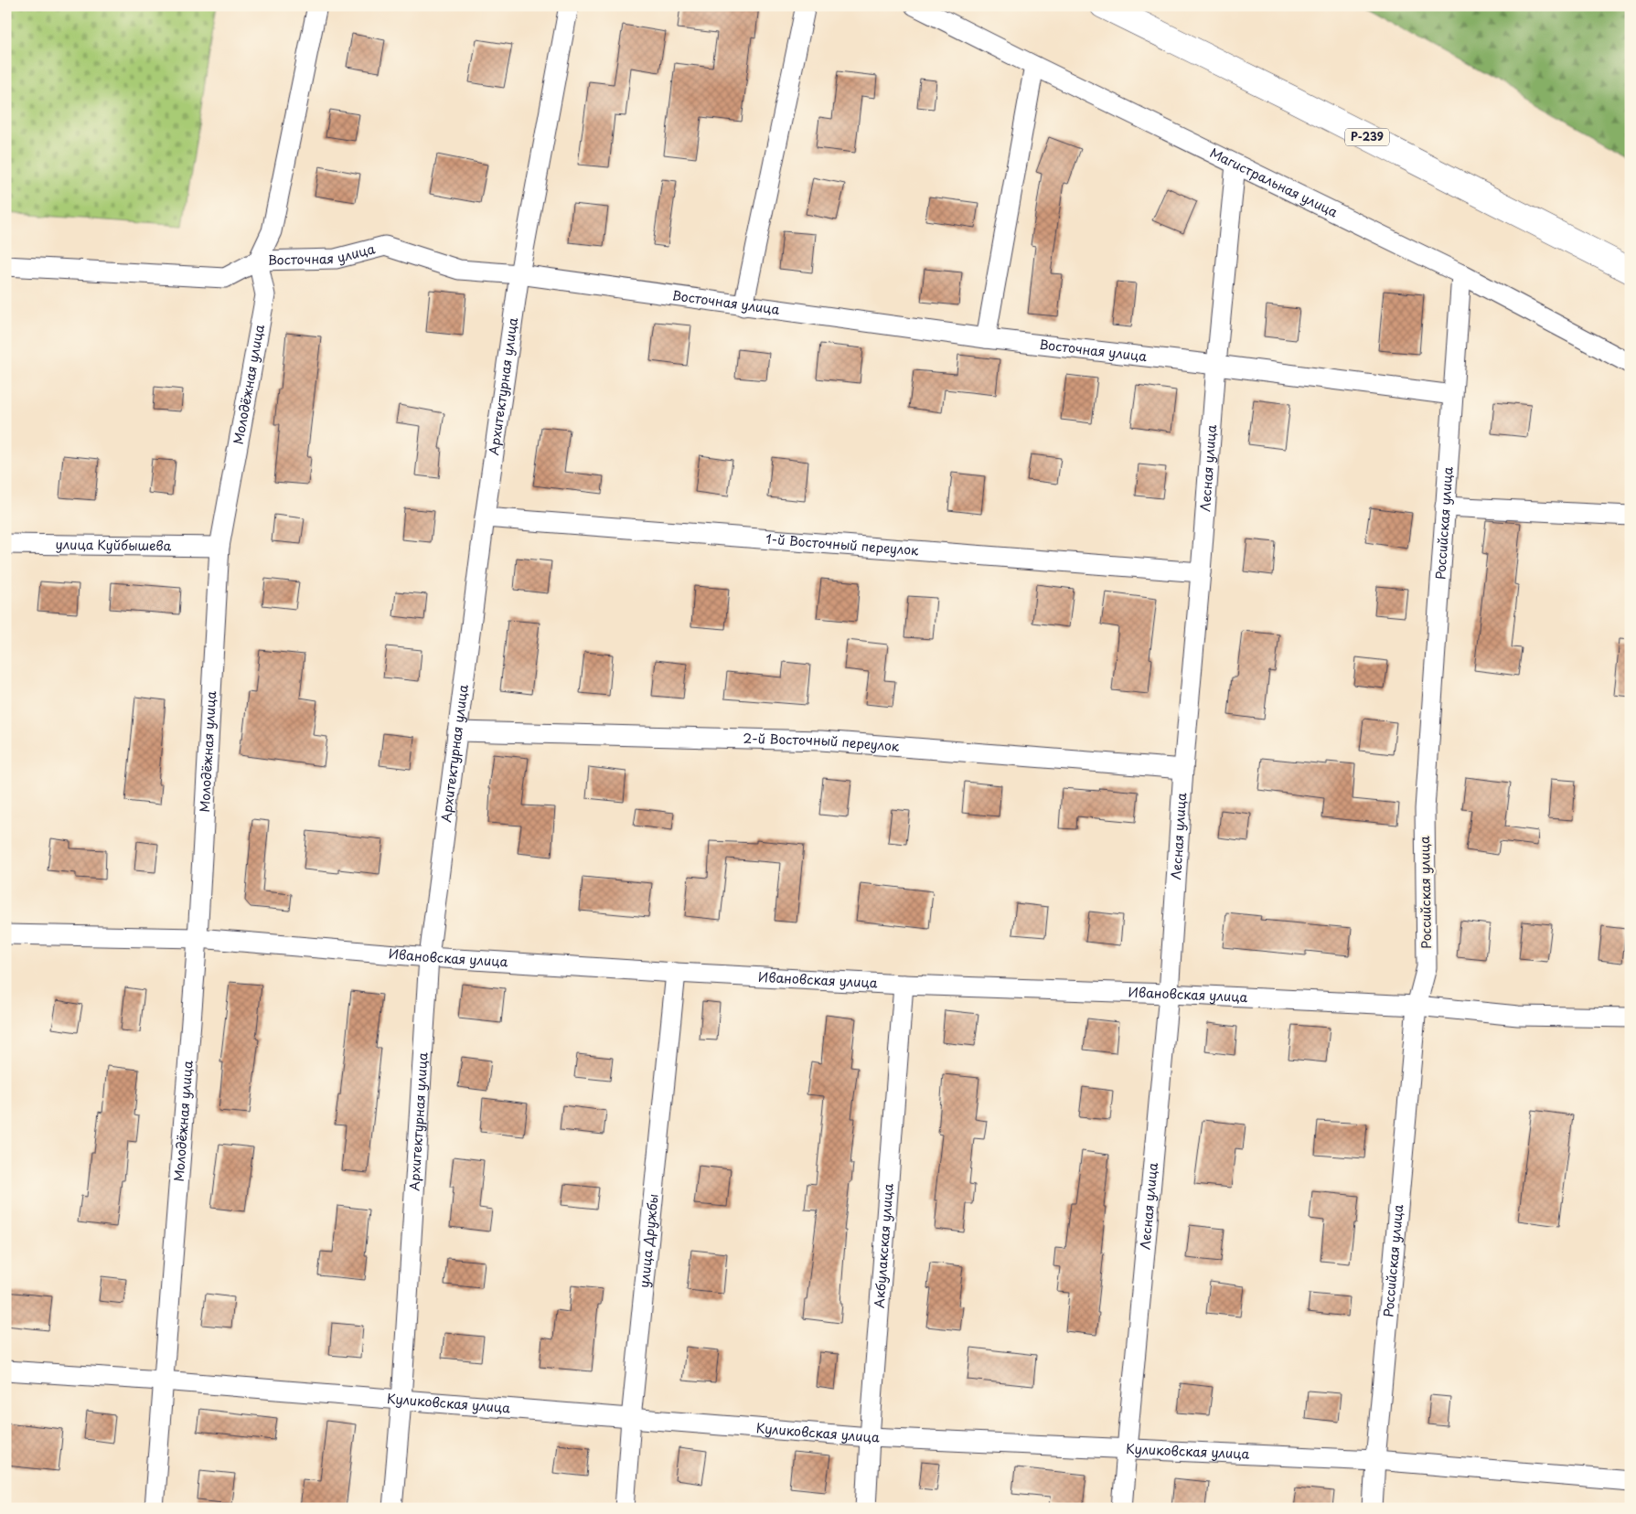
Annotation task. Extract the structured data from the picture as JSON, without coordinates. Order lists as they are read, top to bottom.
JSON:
{
  "streets": {
    "highway": ["Р-239"],
    "street": [
      "Магистральная улица",
      "Восточная улица",
      "Молодёжная улица",
      "Архитектурная улица",
      "Лесная улица",
      "Российская улица",
      "улица Куйбышева",
      "1-й Восточный переулок",
      "2-й Восточный переулок",
      "Ивановская улица",
      "улица Дружбы",
      "Акбулакская улица",
      "Куликовская улица"
    ]
  },
  "crossings": [
    ["Магистральная улица", "Лесная улица"],
    ["Магистральная улица", "Российская улица"],
    ["Восточная улица", "Молодёжная улица"],
    ["Восточная улица", "Архитектурная улица"],
    ["Восточная улица", "Лесная улица"],
    ["Восточная улица", "Российская улица"],
    ["Молодёжная улица", "улица Куйбышева"],
    ["Молодёжная улица", "Ивановская улица"],
    ["Молодёжная улица", "Куликовская улица"],
    ["Архитектурная улица", "1-й Восточный переулок"],
    ["Архитектурная улица", "2-й Восточный переулок"],
    ["Архитектурная улица", "Ивановская улица"],
    ["Архитектурная улица", "Куликовская улица"],
    ["Лесная улица", "1-й Восточный переулок"],
    ["Лесная улица", "2-й Восточный переулок"],
    ["Лесная улица", "Ивановская улица"],
    ["Лесная улица", "Куликовская улица"],
    ["Российская улица", "Ивановская улица"],
    ["Российская улица", "Куликовская улица"],
    ["Ивановская улица", "улица Дружбы"],
    ["Ивановская улица", "Акбулакская улица"],
    ["улица Дружбы", "Куликовская улица"],
    ["Акбулакская улица", "Куликовская улица"]
  ]
}
